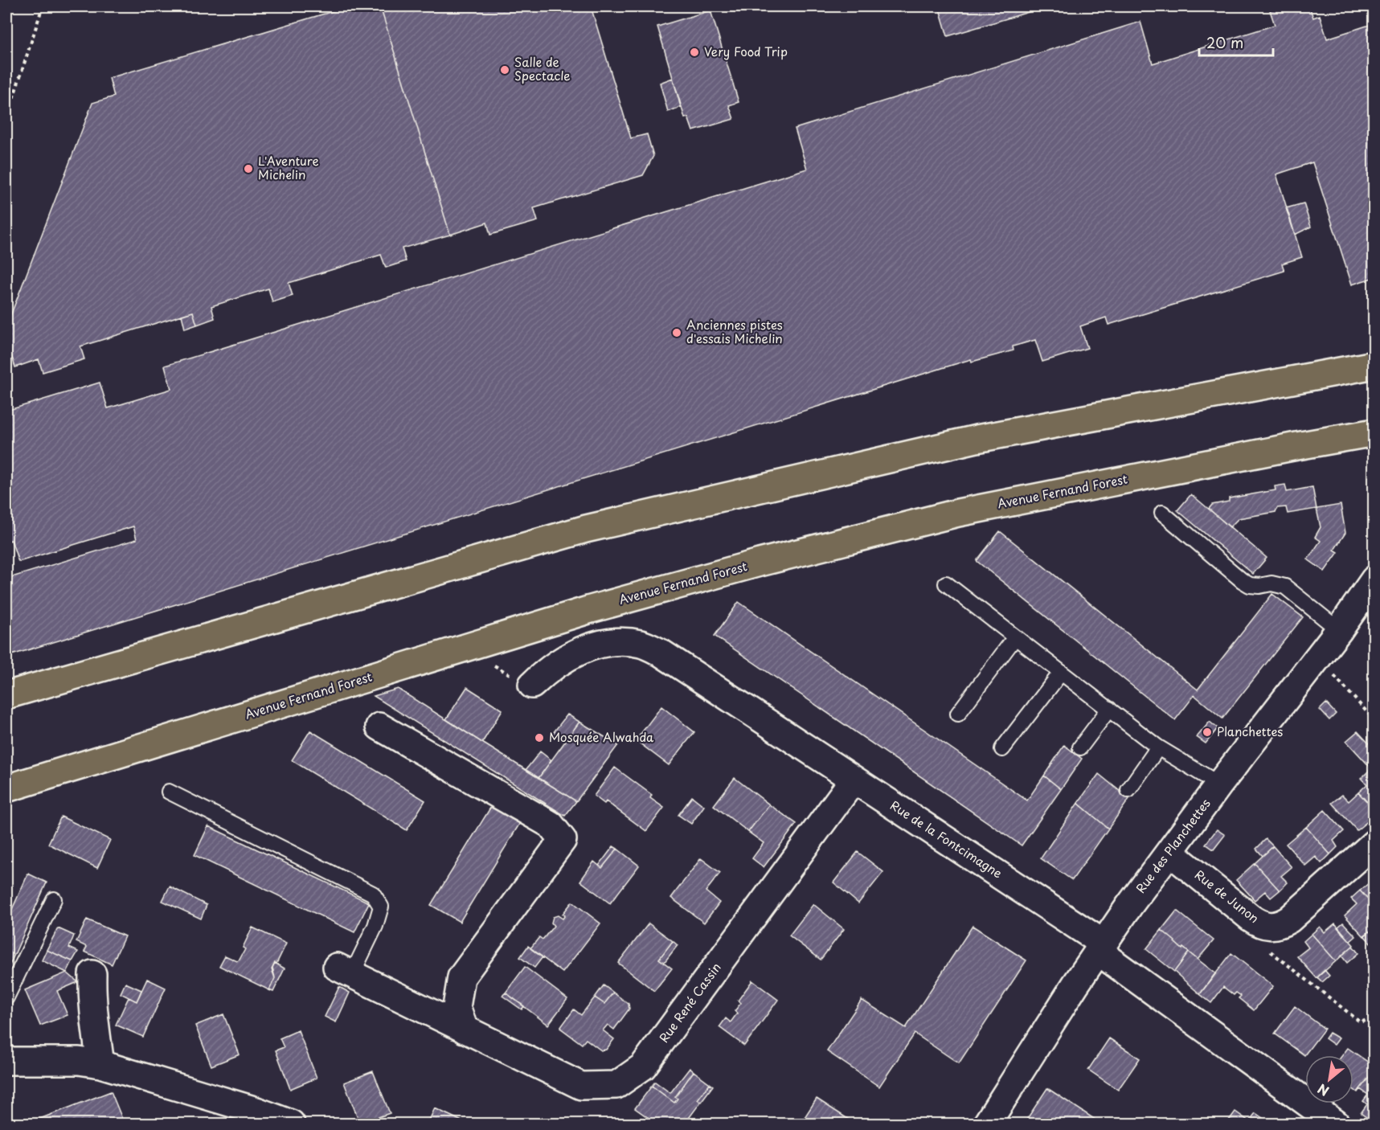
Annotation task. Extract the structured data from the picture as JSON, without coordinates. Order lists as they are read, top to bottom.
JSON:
{
  "streets": {
    "main road": ["Avenue Fernand Forest"],
    "street": [
      "Rue de la Fontcimagne",
      "Rue des Planchettes",
      "Rue de Junon",
      "Rue René Cassin"
    ]
  },
  "crossings": [
    ["Rue de la Fontcimagne", "Rue des Planchettes"],
    ["Rue de la Fontcimagne", "Rue René Cassin"],
    ["Rue des Planchettes", "Rue de Junon"]
  ],
  "places": [
    "Very Food Trip",
    "Salle de Spectacle",
    "L'Aventure Michelin",
    "Anciennes pistes d'essais Michelin",
    "Planchettes",
    "Mosquée Alwahda"
  ],
  "scale_bar": "20 m",
  "north": "bottom left"
}
